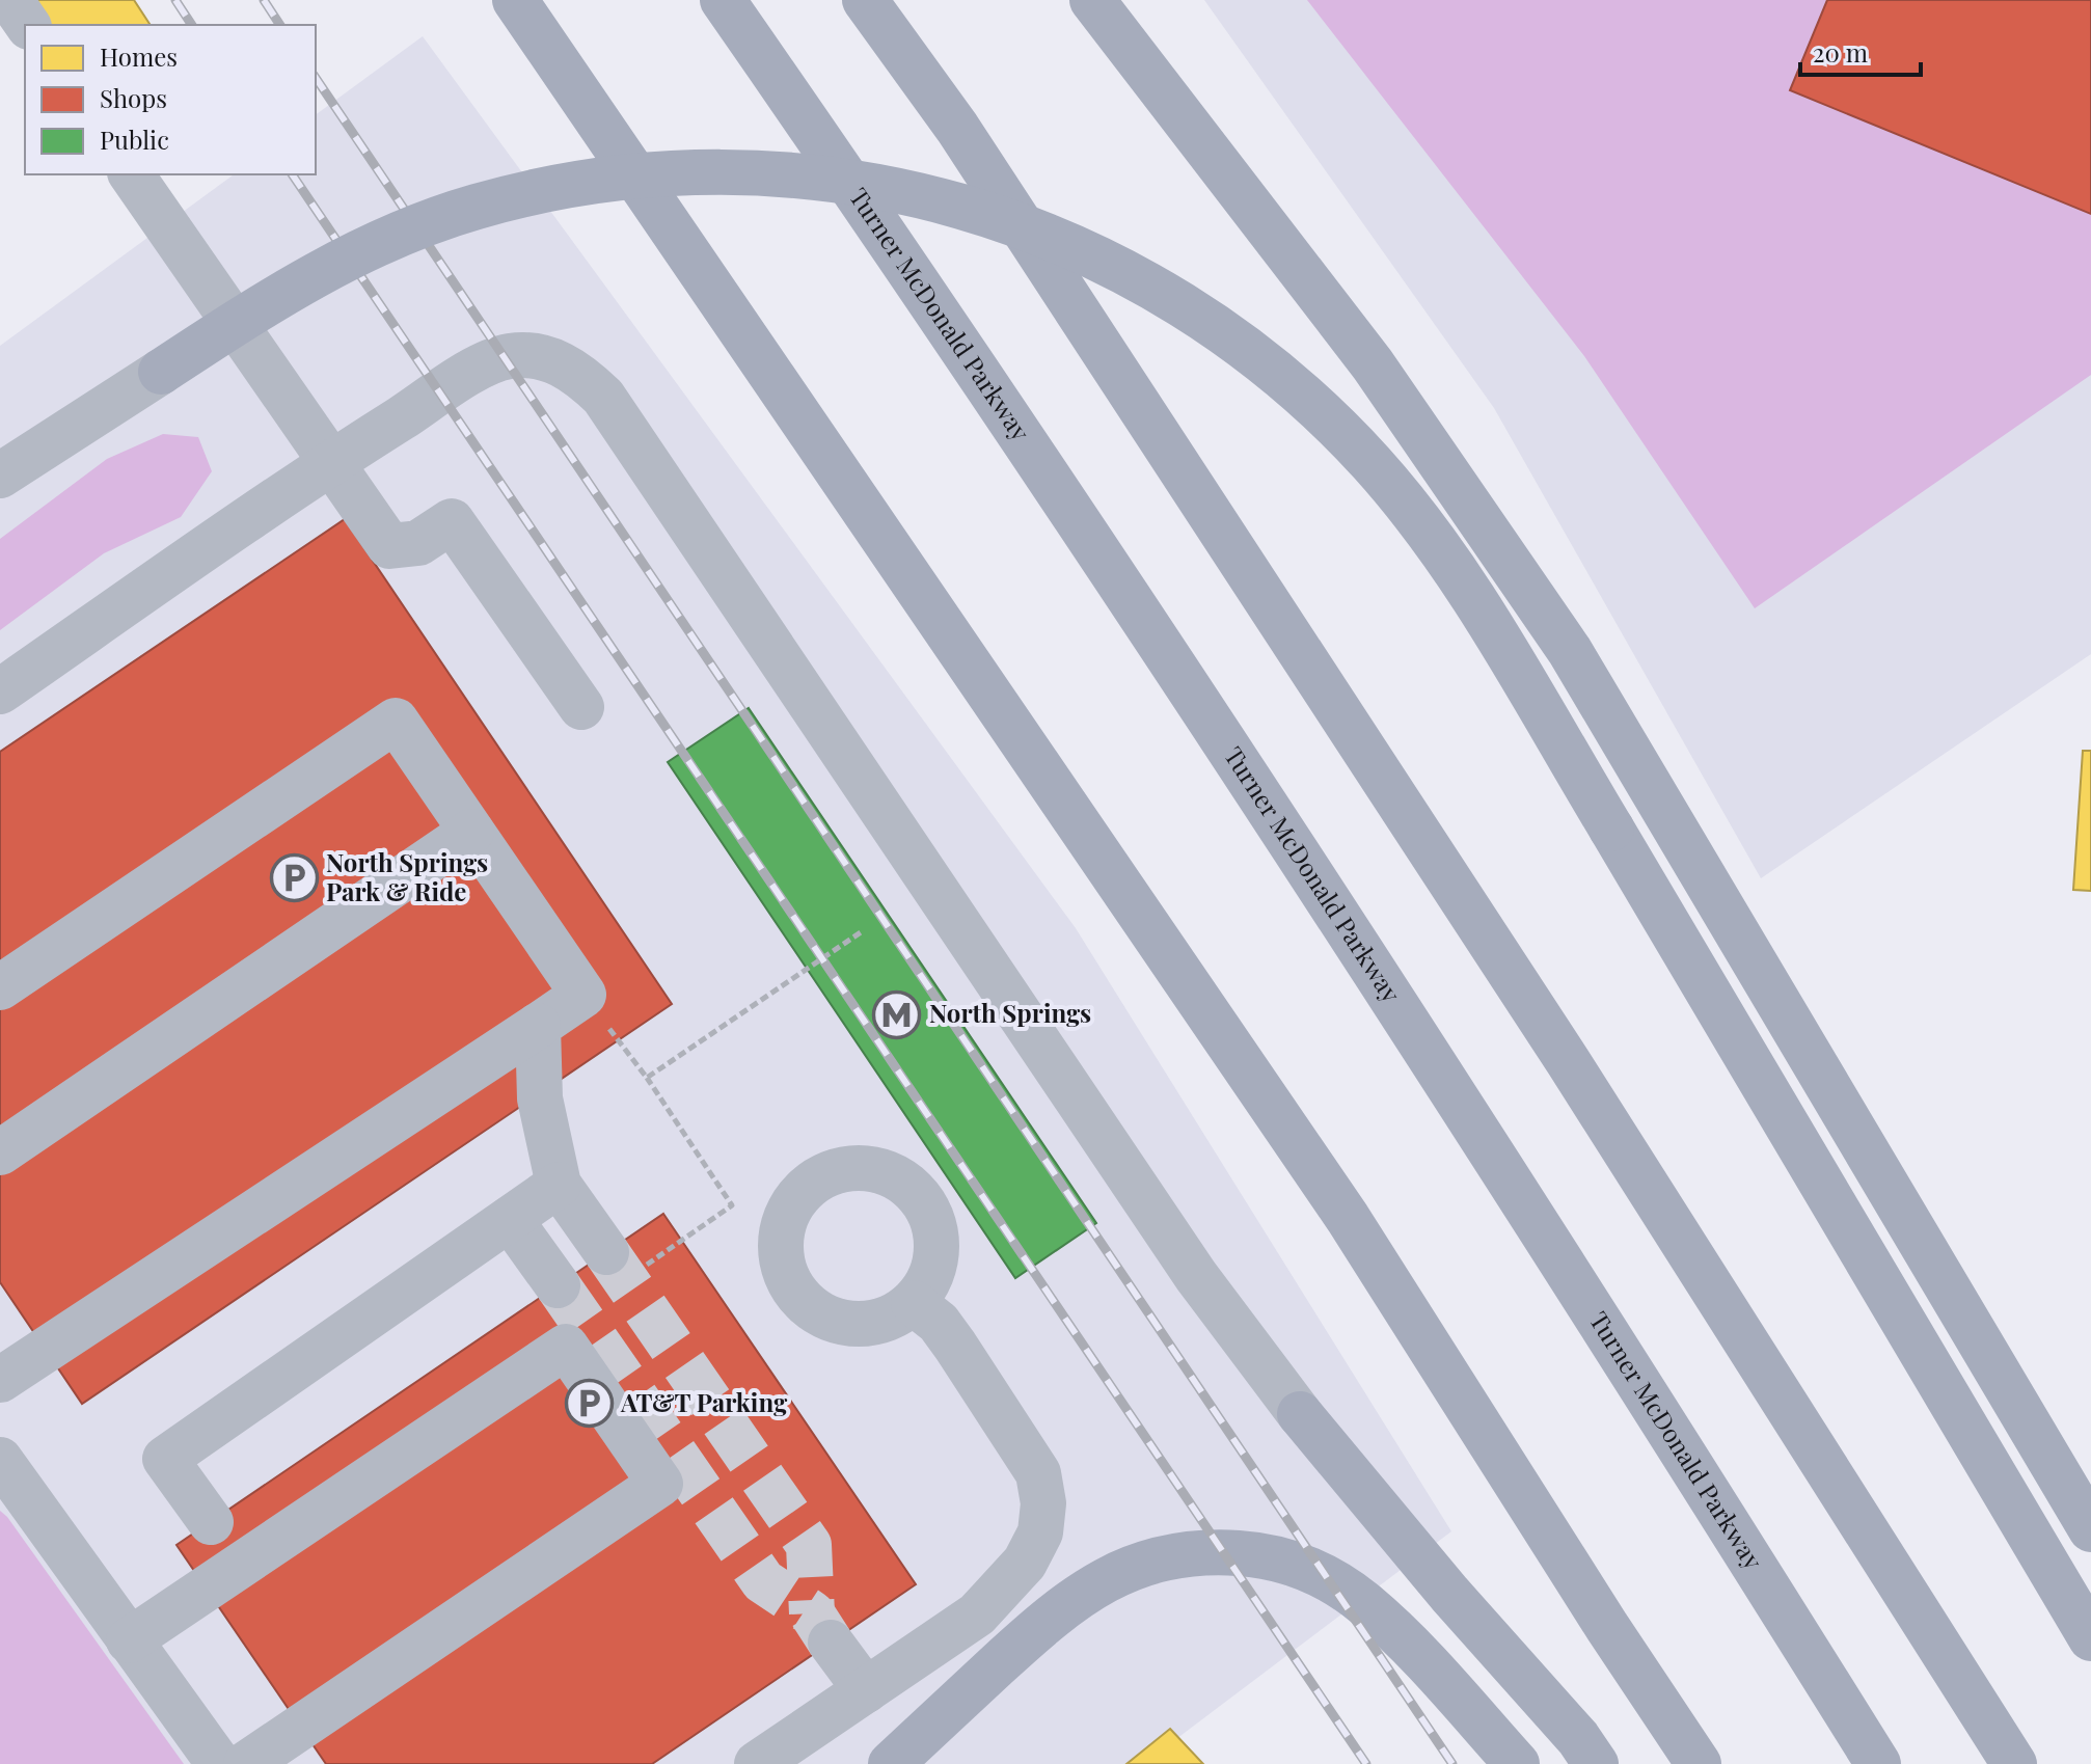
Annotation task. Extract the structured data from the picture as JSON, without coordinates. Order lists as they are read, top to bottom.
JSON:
{
  "streets": {
    "highway": ["Turner McDonald Parkway"]
  },
  "places": {
    "parking": ["North Springs Park & Ride", "AT&T Parking"],
    "metro station": ["North Springs"]
  },
  "legend": ["Homes", "Shops", "Public"],
  "scale_bar": "20 m"
}
